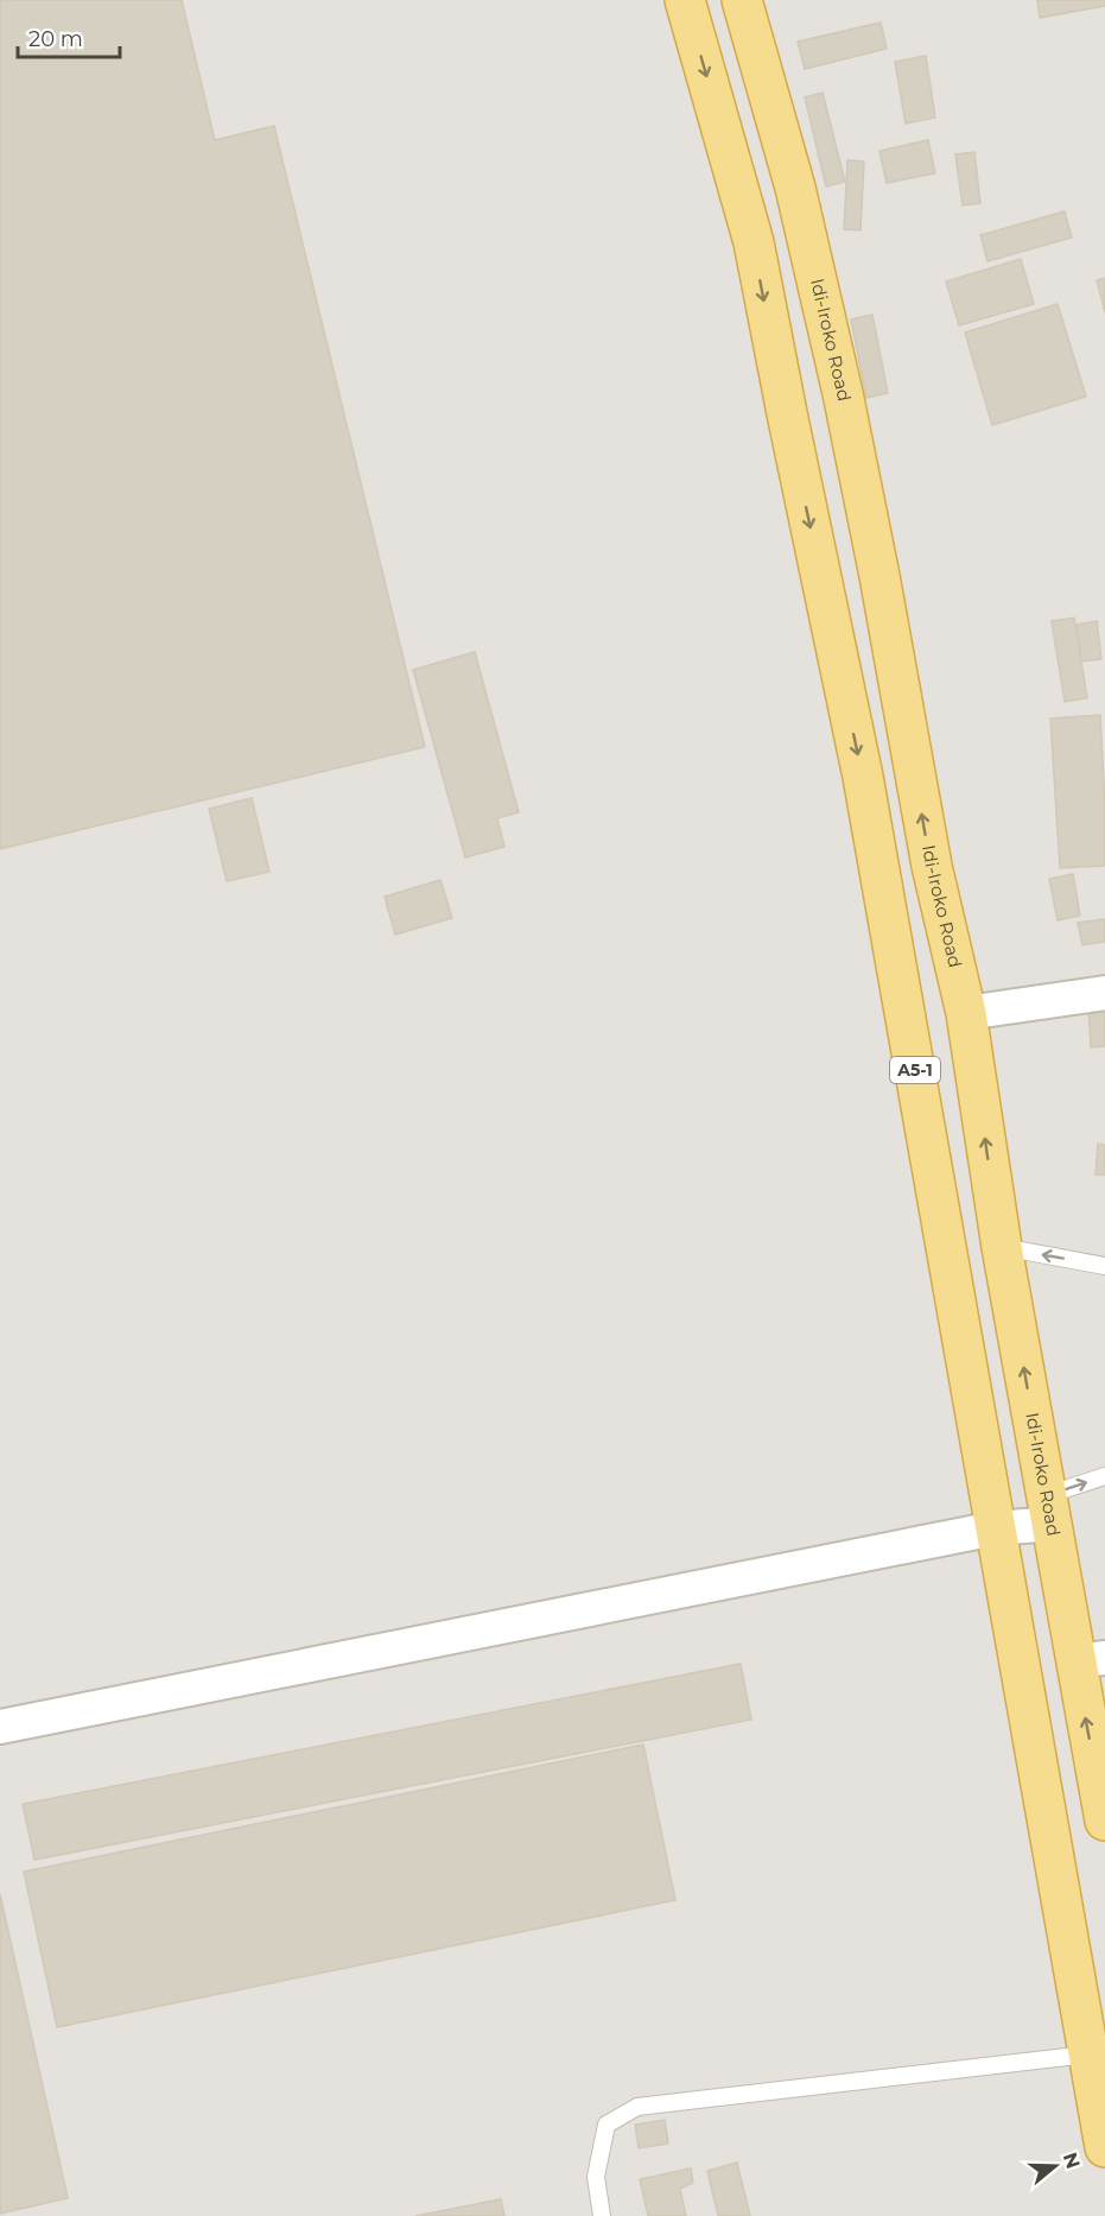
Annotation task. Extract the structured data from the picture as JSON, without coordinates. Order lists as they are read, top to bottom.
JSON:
{
  "streets": {
    "highway": ["Idi-Iroko Road", "A5-1"]
  },
  "scale_bar": "20 m",
  "north": "right"
}
